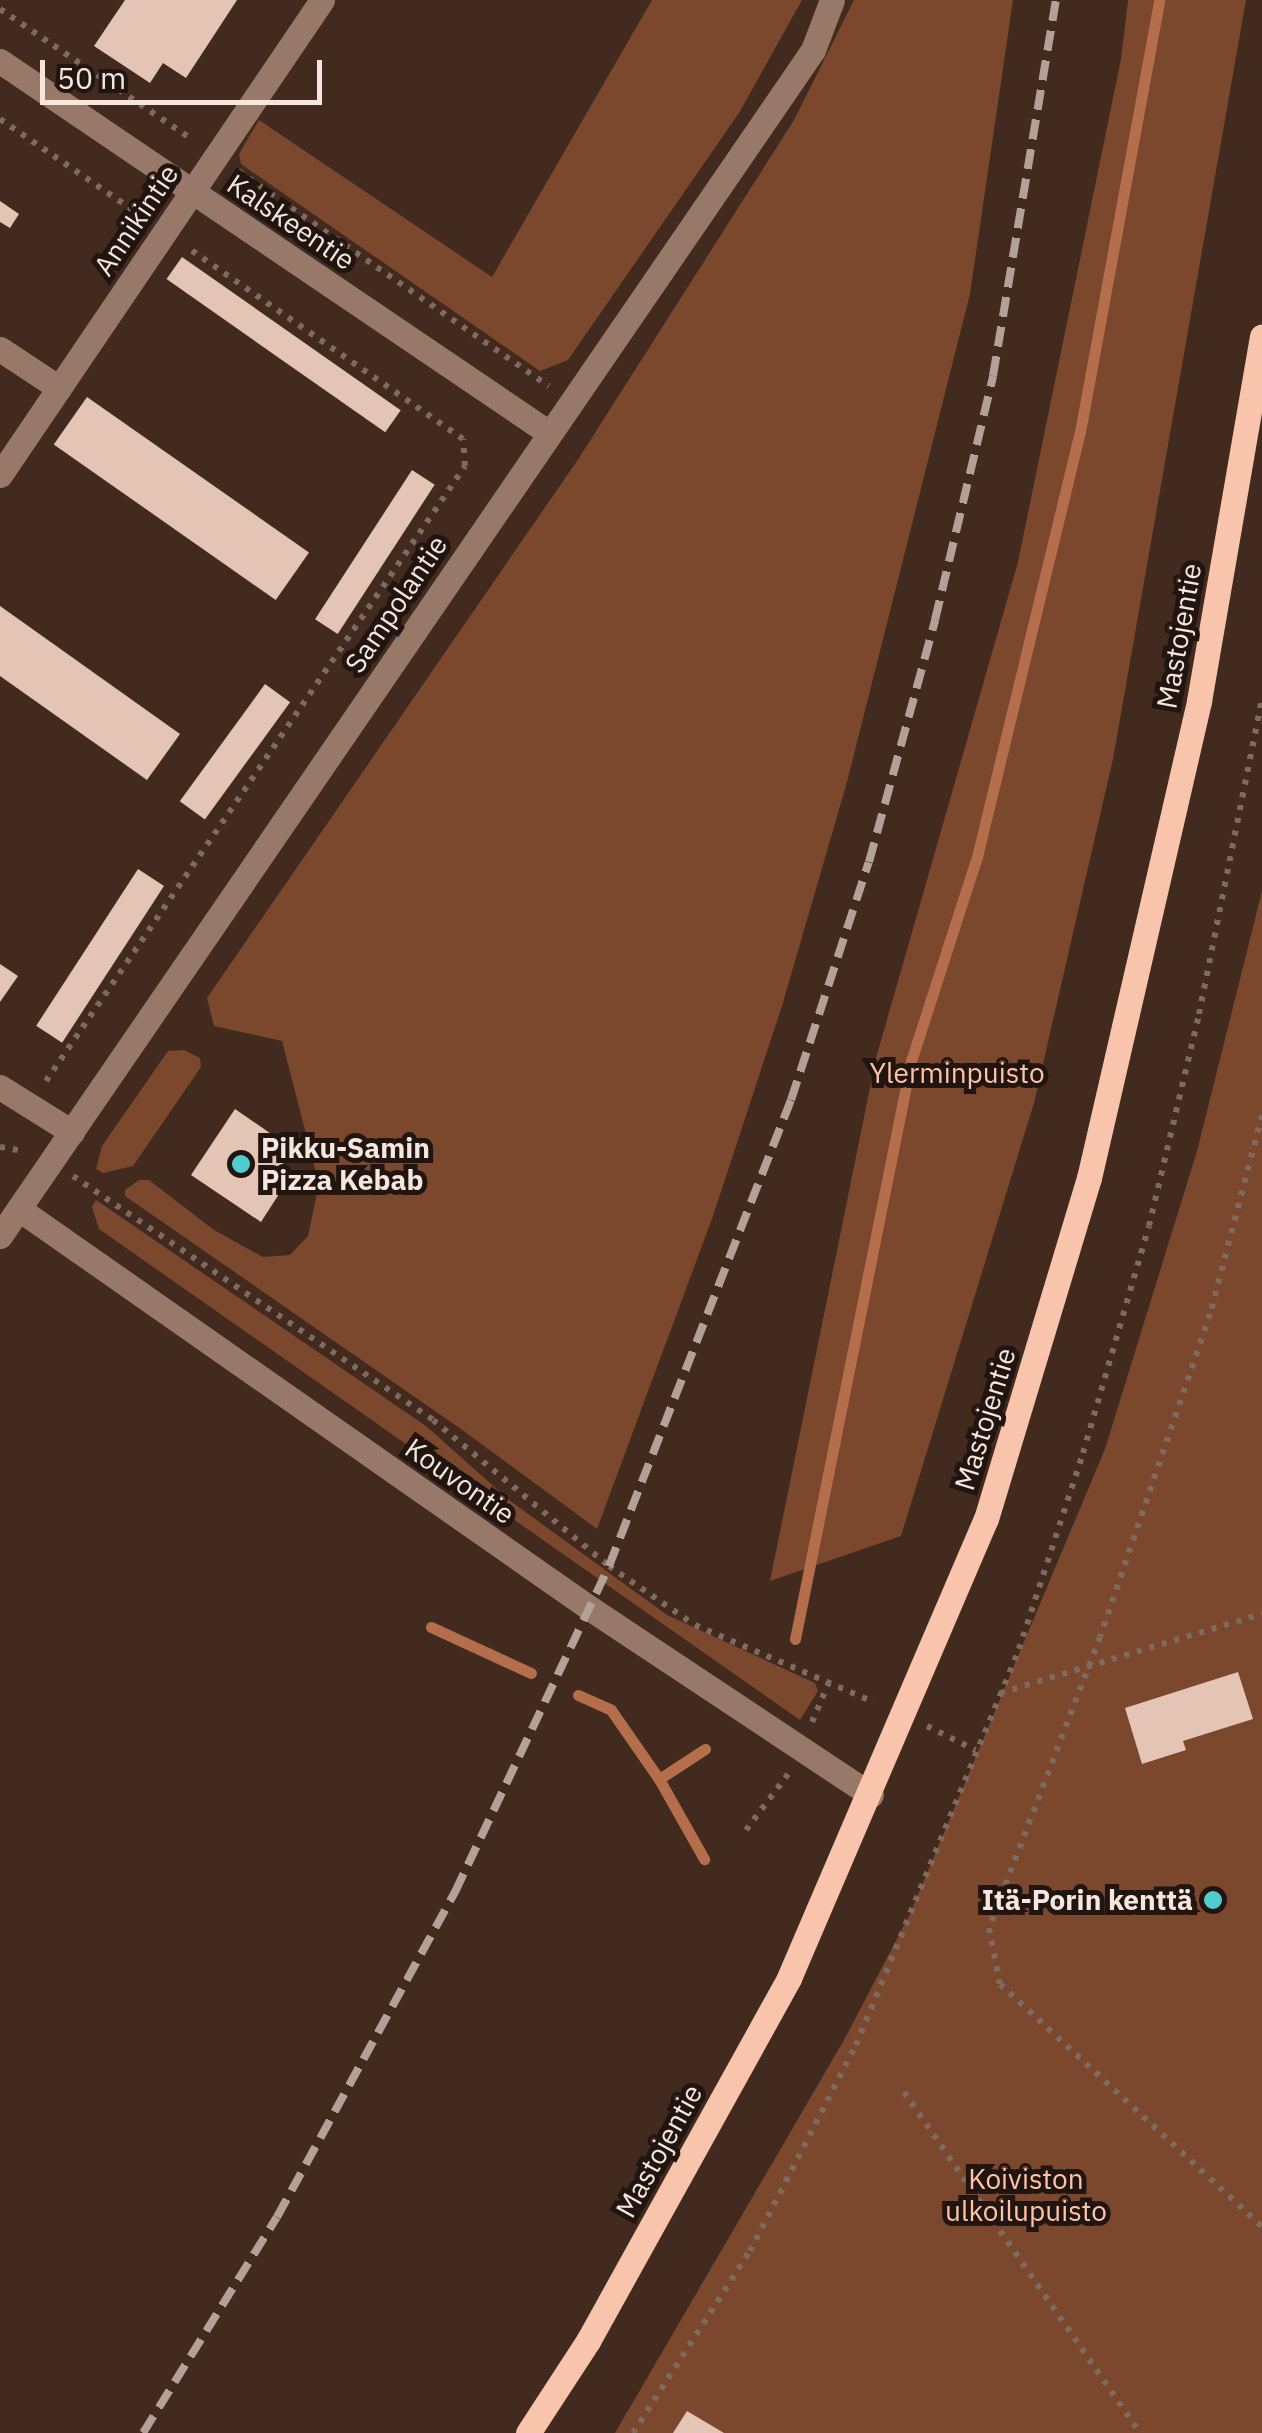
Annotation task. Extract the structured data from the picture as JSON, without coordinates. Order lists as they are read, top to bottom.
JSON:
{
  "streets": {
    "main road": ["Mastojentie"],
    "street": [
      "Annikintie",
      "Kalskeentie",
      "Sampolantie",
      "Kouvontie"
    ]
  },
  "crossings": [
    ["Annikintie", "Kalskeentie"],
    ["Kalskeentie", "Sampolantie"],
    ["Sampolantie", "Kouvontie"],
    ["Mastojentie", "Kouvontie"]
  ],
  "parks": ["Ylerminpuisto", "Koiviston ulkoilupuisto"],
  "places": ["Pikku-Samin Pizza Kebab", "Itä-Porin kenttä"],
  "scale_bar": "50 m"
}
